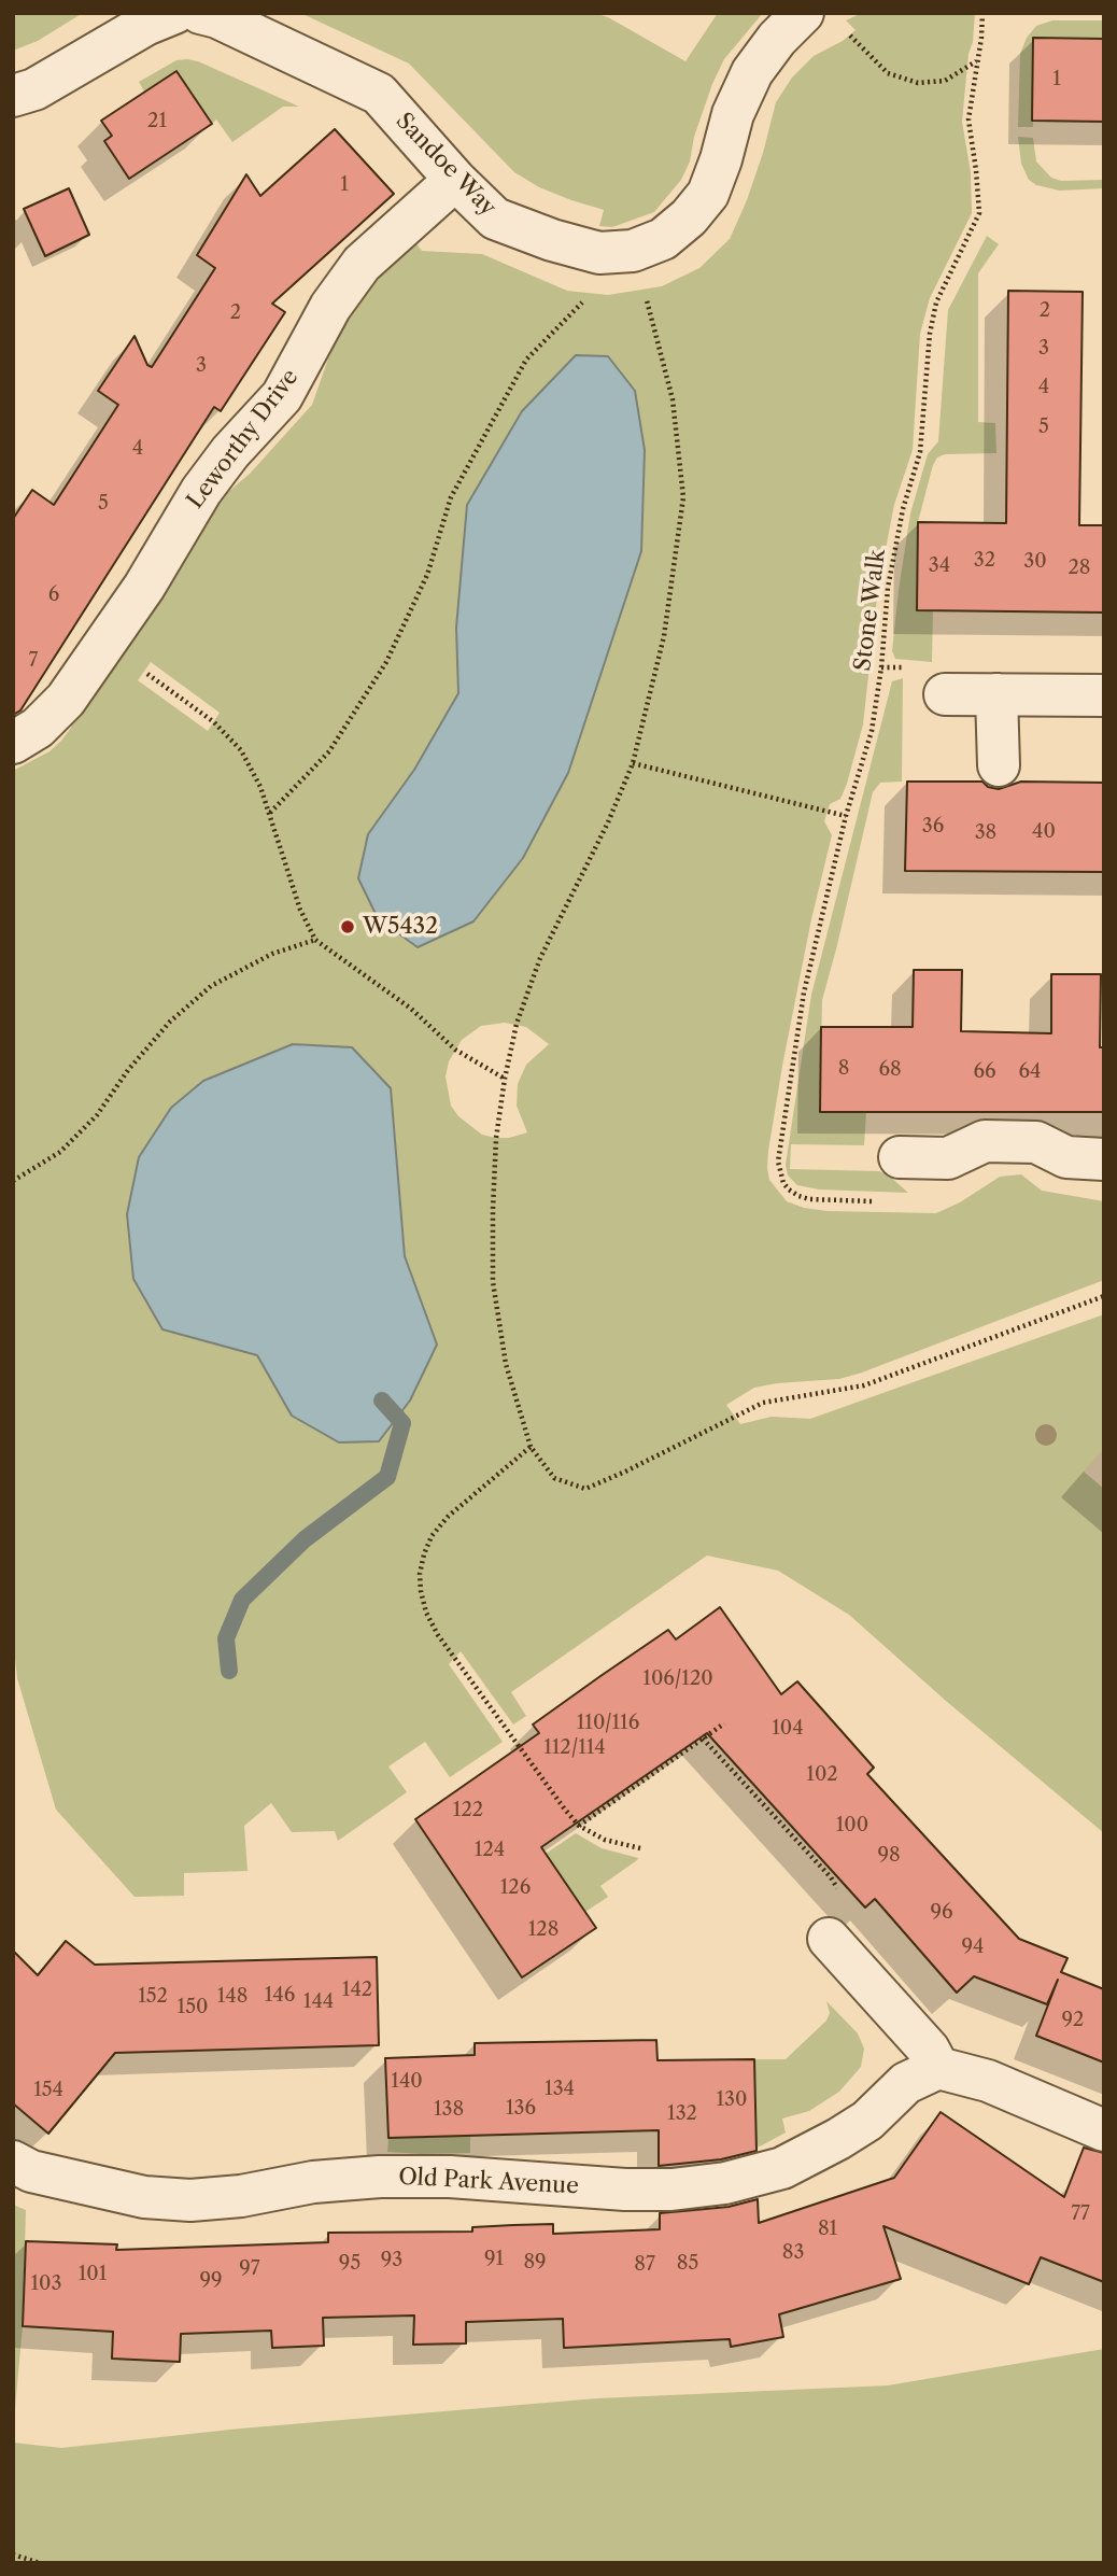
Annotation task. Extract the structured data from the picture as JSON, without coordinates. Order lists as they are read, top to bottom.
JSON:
{
  "streets": {
    "street": ["Sandoe Way", "Leworthy Drive", "Old Park Avenue"],
    "path": ["Stone Walk"]
  },
  "crossings": [
    ["Sandoe Way", "Leworthy Drive"]
  ],
  "places": ["W5432"],
  "house_numbers": [
    "1",
    "21",
    "1",
    "2",
    "2",
    "3",
    "3",
    "4",
    "5",
    "4",
    "5",
    "32",
    "30",
    "34",
    "28",
    "6",
    "7",
    "36",
    "40",
    "38",
    "8",
    "68",
    "66",
    "64",
    "106/120",
    "110/116",
    "104",
    "112/114",
    "102",
    "122",
    "100",
    "124",
    "98",
    "126",
    "96",
    "128",
    "94",
    "142",
    "146",
    "152",
    "148",
    "144",
    "150",
    "92",
    "140",
    "134",
    "154",
    "130",
    "136",
    "138",
    "132",
    "77",
    "81",
    "83",
    "91",
    "93",
    "89",
    "95",
    "85",
    "87",
    "97",
    "101",
    "99",
    "103"
  ]
}
